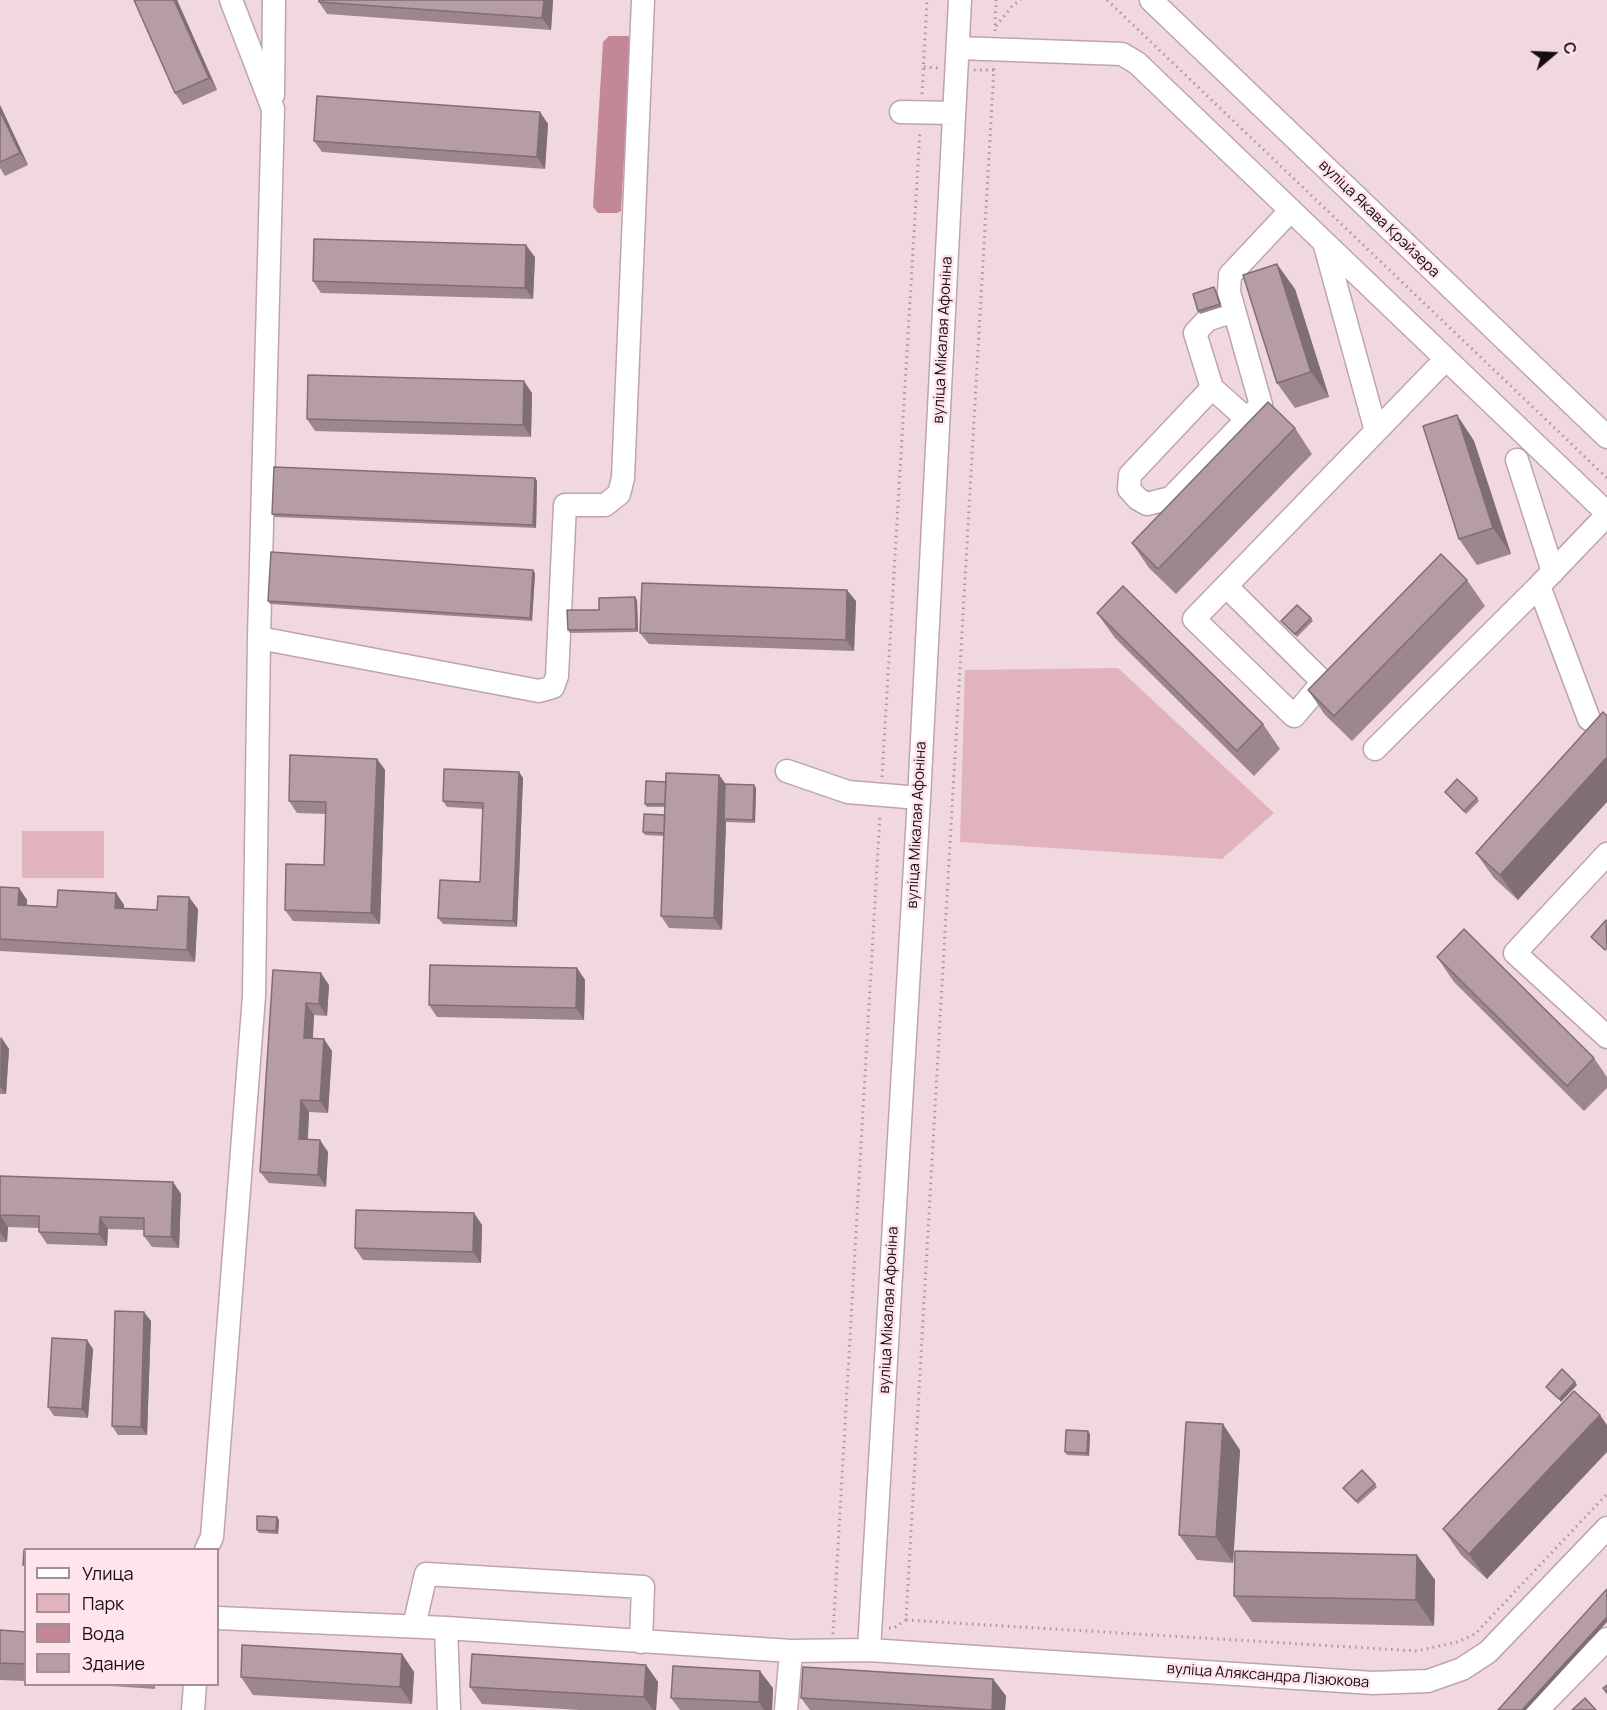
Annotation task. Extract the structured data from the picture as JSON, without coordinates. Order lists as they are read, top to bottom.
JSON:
{
  "streets": {
    "street": ["вуліца Якава Крэйзера", "вуліца Мікалая Афоніна", "вуліца Аляксандра Лізюкова"]
  },
  "crossings": [
    ["вуліца Мікалая Афоніна", "вуліца Аляксандра Лізюкова"]
  ],
  "legend": [
    "Улица",
    "Парк",
    "Вода",
    "Здание"
  ],
  "north": "right"
}
